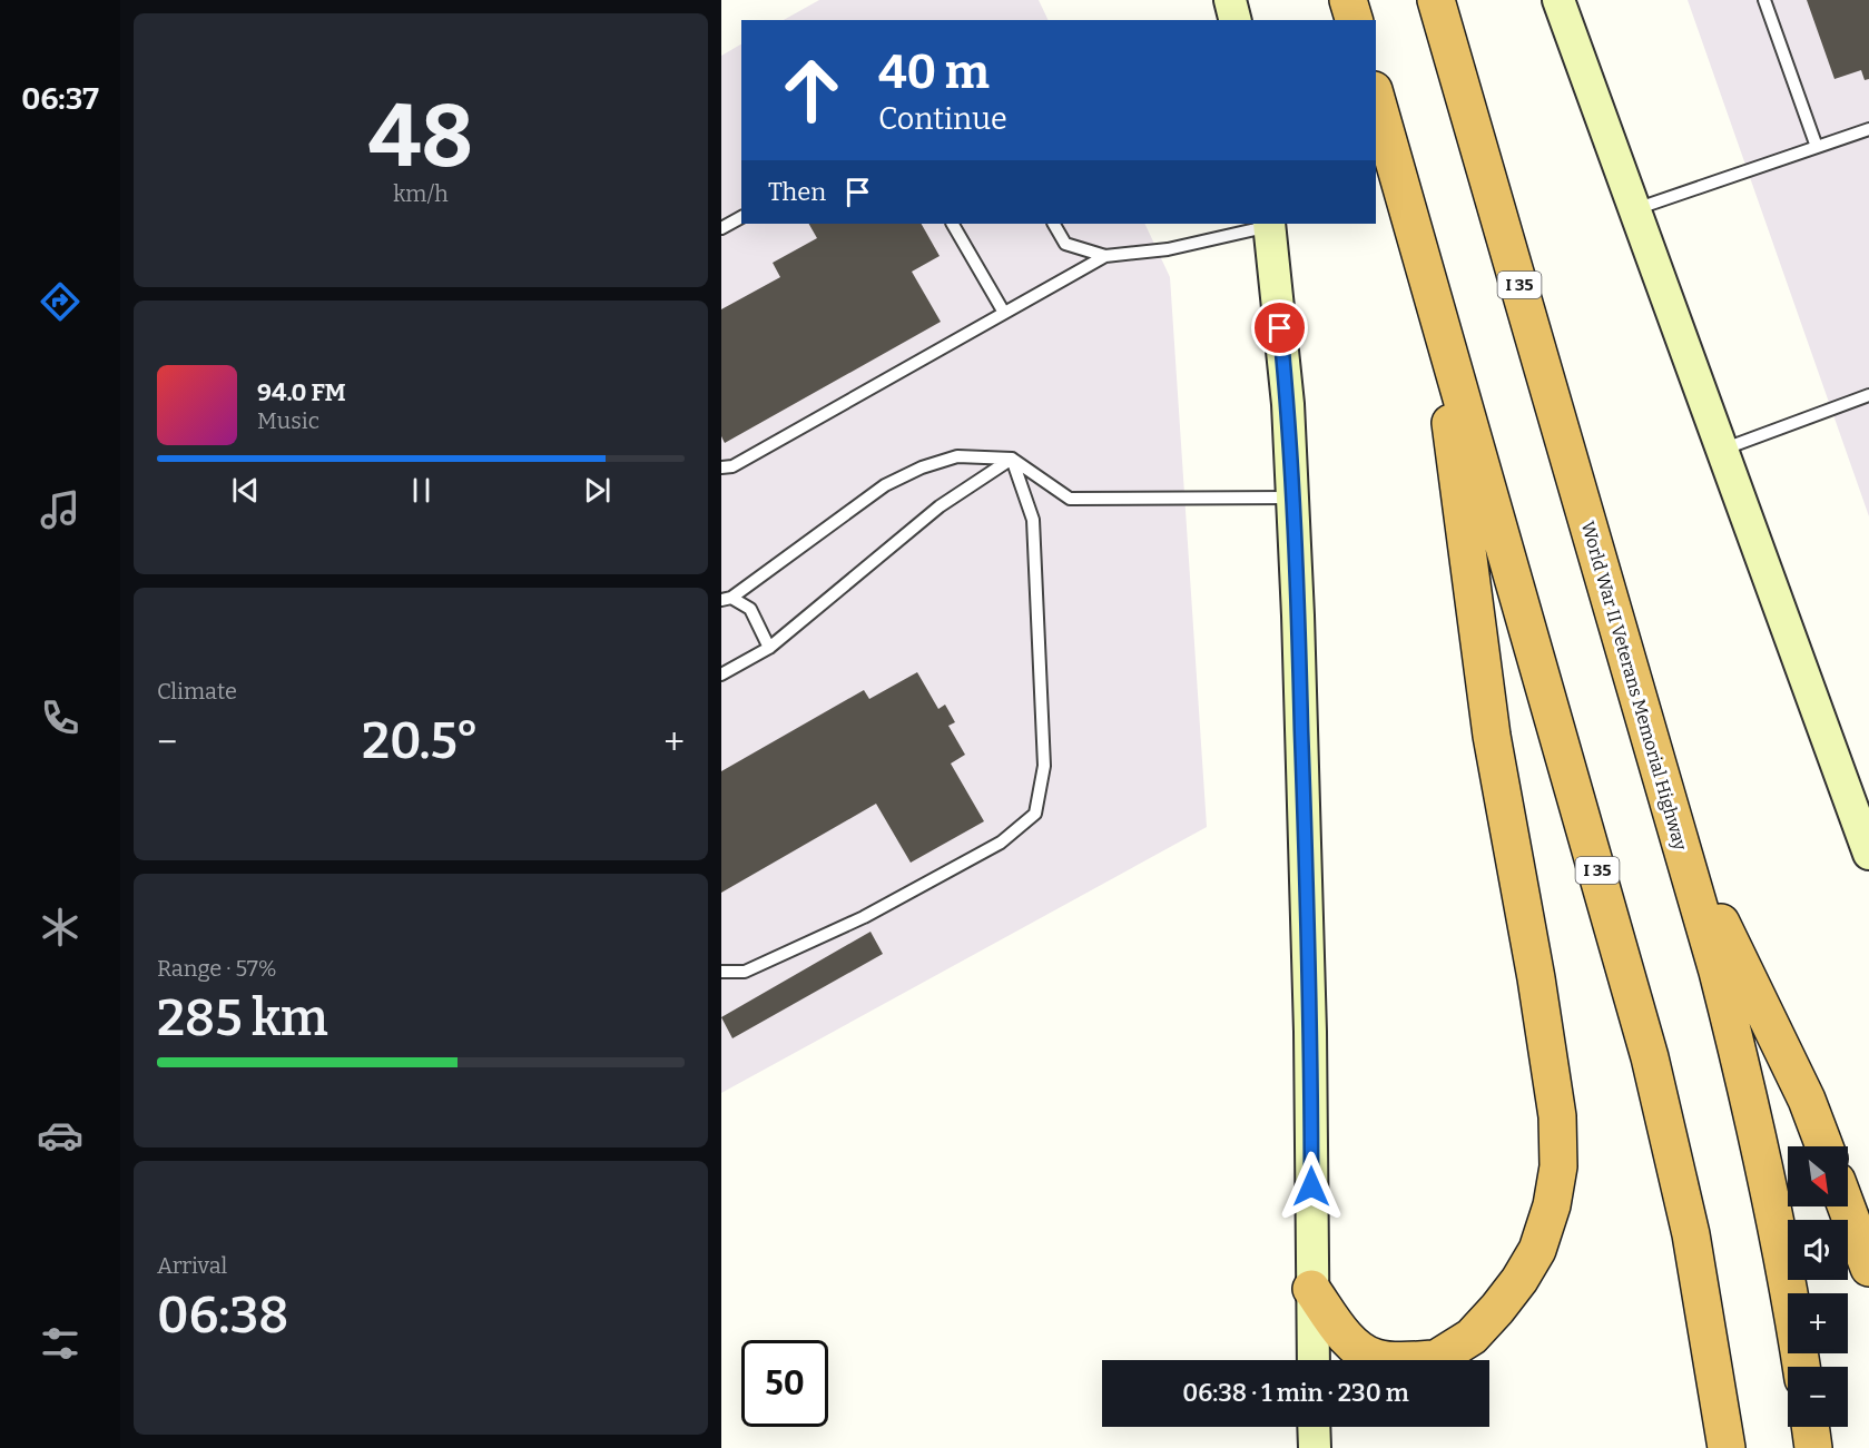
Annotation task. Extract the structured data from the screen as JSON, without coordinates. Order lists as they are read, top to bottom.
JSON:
{
  "streets": {
    "highway": ["I 35", "World War II Veterans Memorial Highway"]
  },
  "north": "bottom right",
  "page": {
    "tabs": "06:37",
    "tile": [
      ["48", "km/h"],
      "Climate",
      ["Range · 57%", "285 km"],
      ["Arrival", "06:38"]
    ],
    "turn": ["40 m", "Continue"],
    "then": "Then",
    "song": ["94.0 FM", "Music"],
    "heat": ["−", "20.5°", "+"],
    "map_buttons": ["+", "−"],
    "limit": "50",
    "trip": "06:38 · 1 min · 230 m"
  }
}
